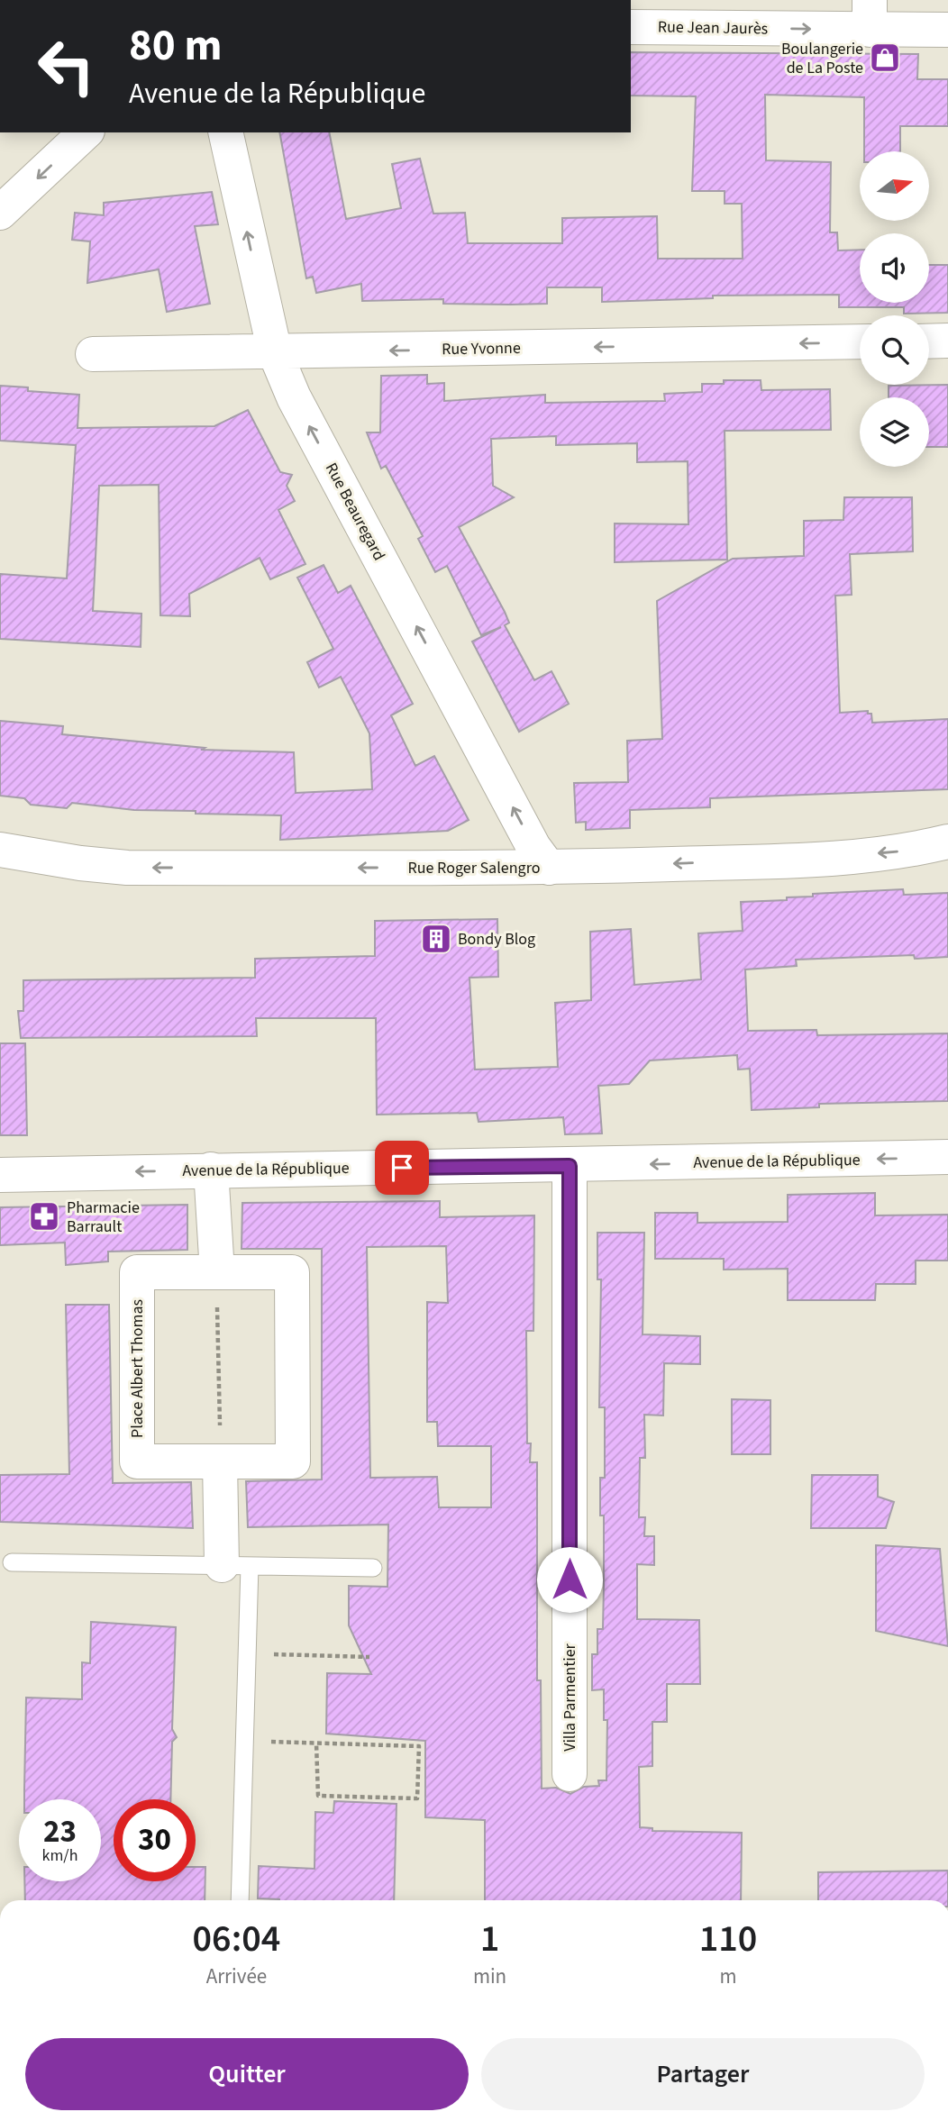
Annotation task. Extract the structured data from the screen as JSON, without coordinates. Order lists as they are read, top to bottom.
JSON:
{
  "streets": {
    "street": [
      "Rue Jean Jaurès",
      "Rue Yvonne",
      "Rue Beauregard",
      "Rue Roger Salengro",
      "Avenue de la République",
      "Place Albert Thomas",
      "Villa Parmentier"
    ]
  },
  "crossings": [
    ["Rue Yvonne", "Rue Beauregard"],
    ["Rue Beauregard", "Rue Roger Salengro"],
    ["Avenue de la République", "Villa Parmentier"]
  ],
  "one_way": [
    "Rue Jean Jaurès",
    "Rue Yvonne",
    "Rue Beauregard",
    "Rue Roger Salengro",
    "Avenue de la République"
  ],
  "places": {
    "shop": ["Boulangerie de La Poste"],
    "building": ["Bondy Blog"],
    "pharmacy": ["Pharmacie Barrault"]
  },
  "north": "right",
  "page": {
    "turn": ["80 m", "Avenue de la République"],
    "speed": "23 km/h",
    "limit": "30",
    "eta": [
      "06:04",
      "Arrivée",
      "1",
      "min",
      "110",
      "m"
    ],
    "buttons": ["Quitter", "Partager"]
  }
}
